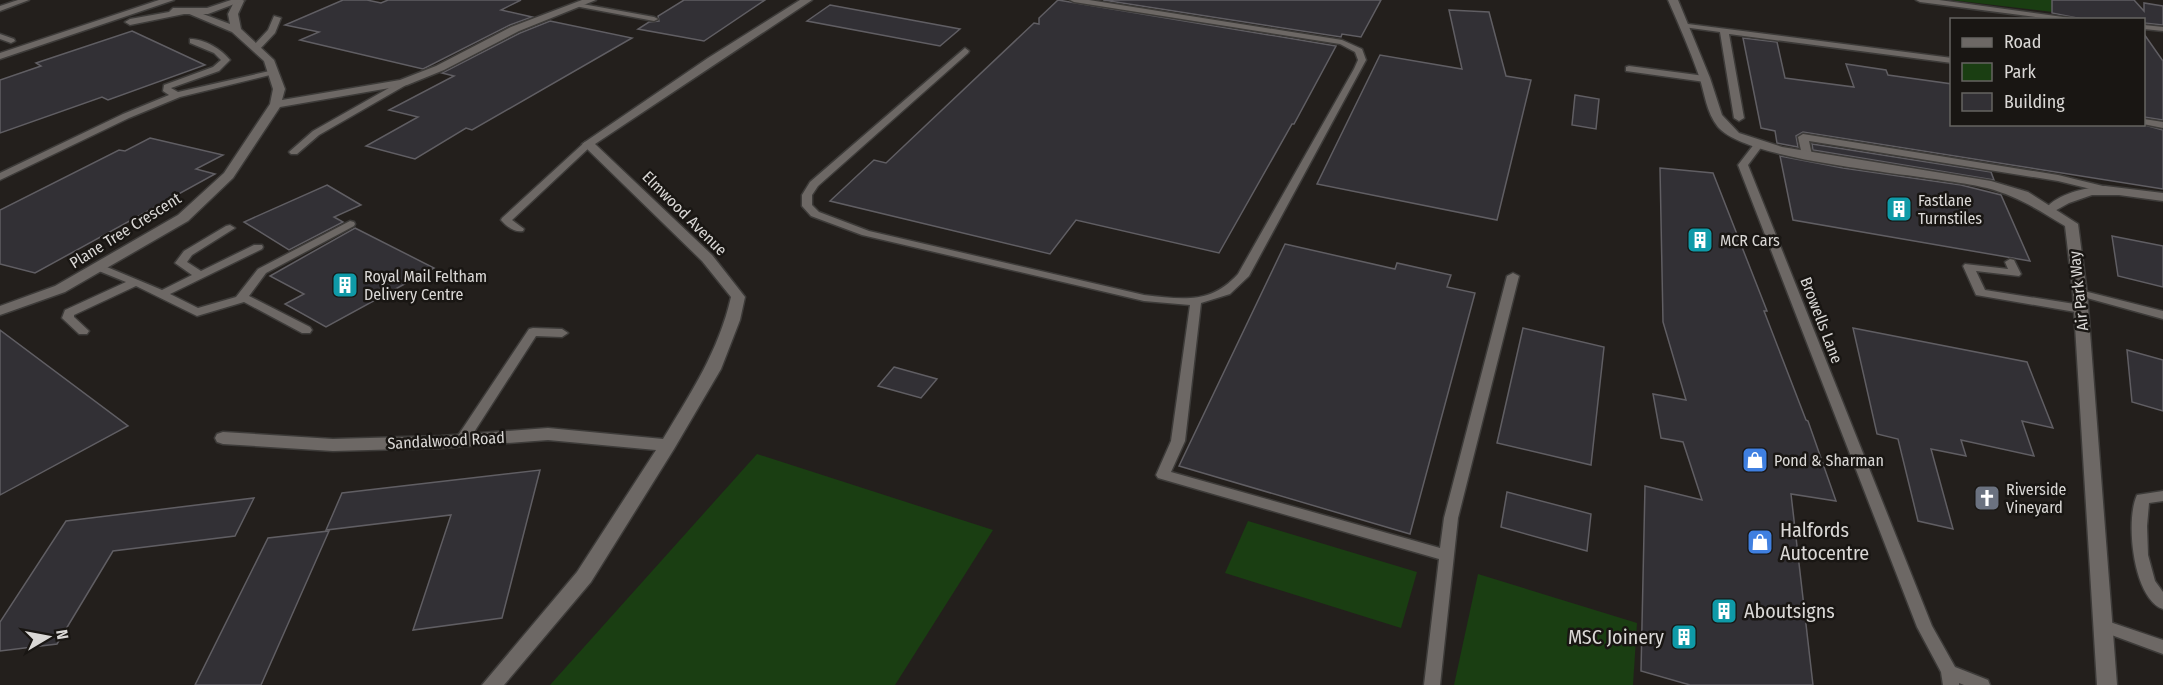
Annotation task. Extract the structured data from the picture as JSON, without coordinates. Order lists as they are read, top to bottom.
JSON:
{
  "streets": {
    "street": [
      "Elmwood Avenue",
      "Plane Tree Crescent",
      "Air Park Way",
      "Sandalwood Road"
    ],
    "lane": ["Browells Lane"]
  },
  "crossings": [
    ["Elmwood Avenue", "Sandalwood Road"],
    ["Air Park Way", "Browells Lane"]
  ],
  "places": {
    "building": [
      "Fastlane Turnstiles",
      "MCR Cars",
      "Royal Mail Feltham Delivery Centre",
      "Aboutsigns",
      "MSC Joinery"
    ],
    "shop": ["Pond & Sharman", "Halfords Autocentre"],
    "church": ["Riverside Vineyard"]
  },
  "legend": ["Road", "Park", "Building"],
  "north": "right"
}
